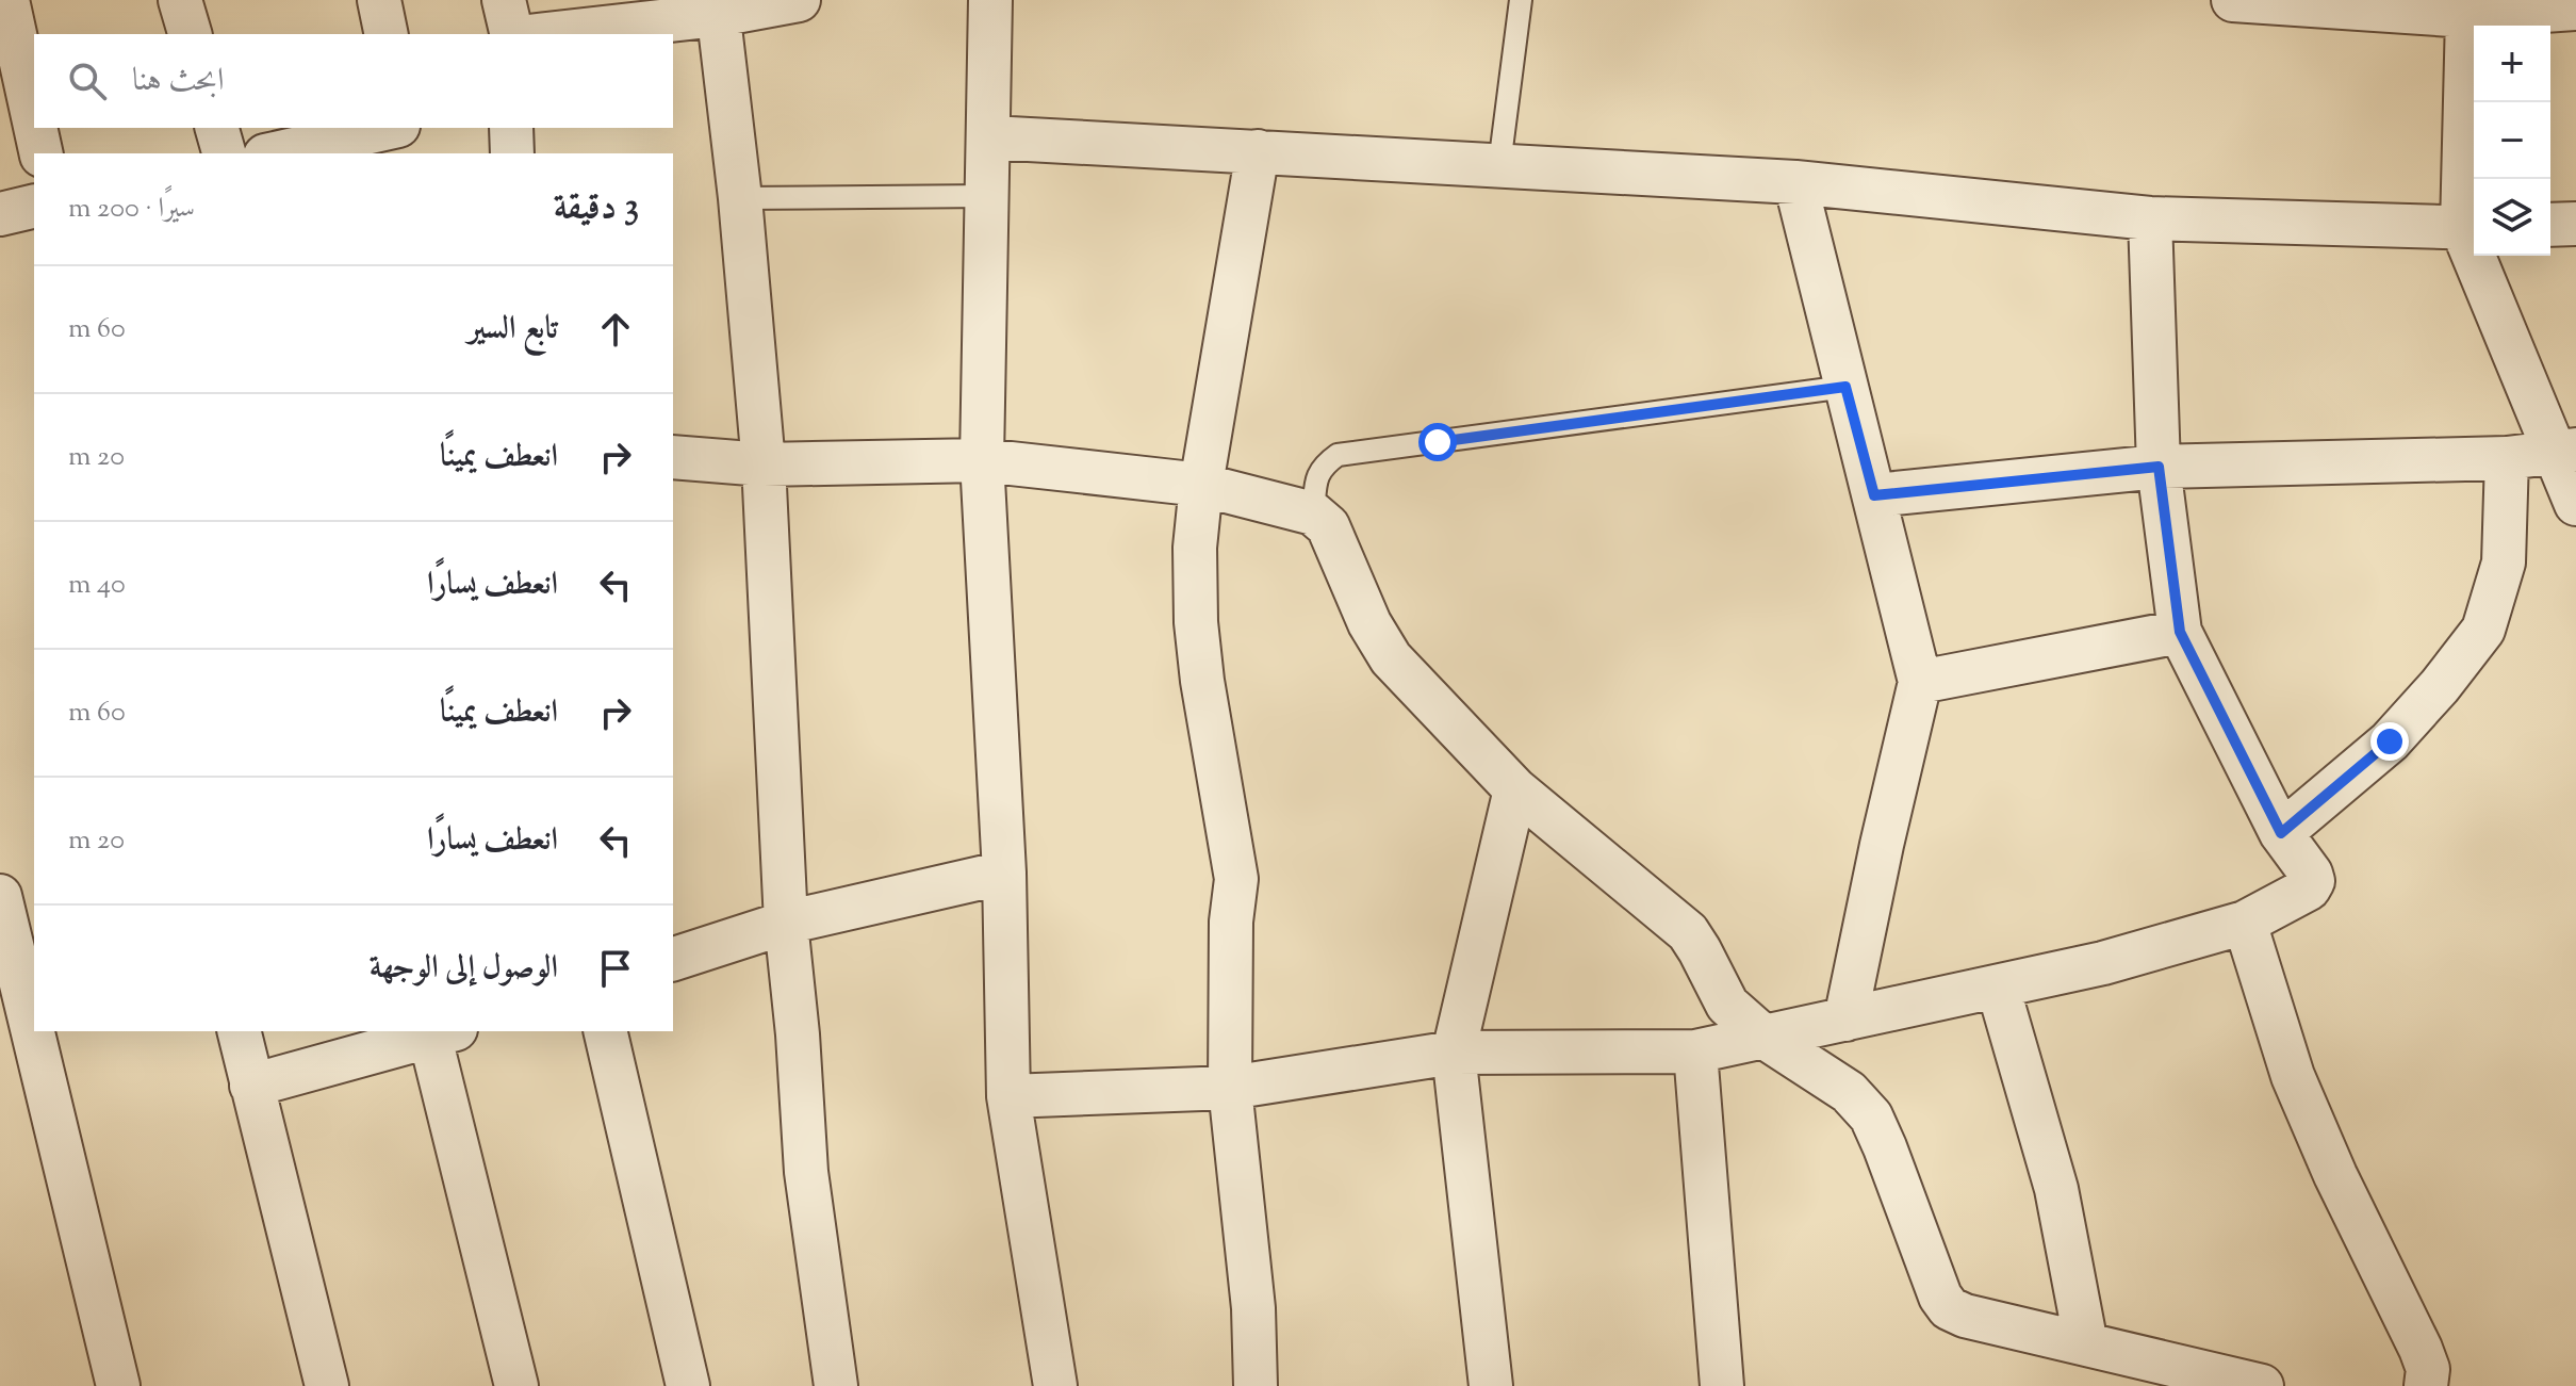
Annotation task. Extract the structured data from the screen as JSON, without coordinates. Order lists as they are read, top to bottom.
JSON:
{
  "page": {
    "map_buttons": ["+", "−"],
    "search": "ابحث هنا",
    "heading": ["3 دقيقة", "سيرًا · 200 m"],
    "list": [
      ["تابع السير", "60 m"],
      ["انعطف يمينًا", "20 m"],
      ["انعطف يسارًا", "40 m"],
      ["انعطف يمينًا", "60 m"],
      ["انعطف يسارًا", "20 m"],
      "الوصول إلى الوجهة"
    ]
  }
}
